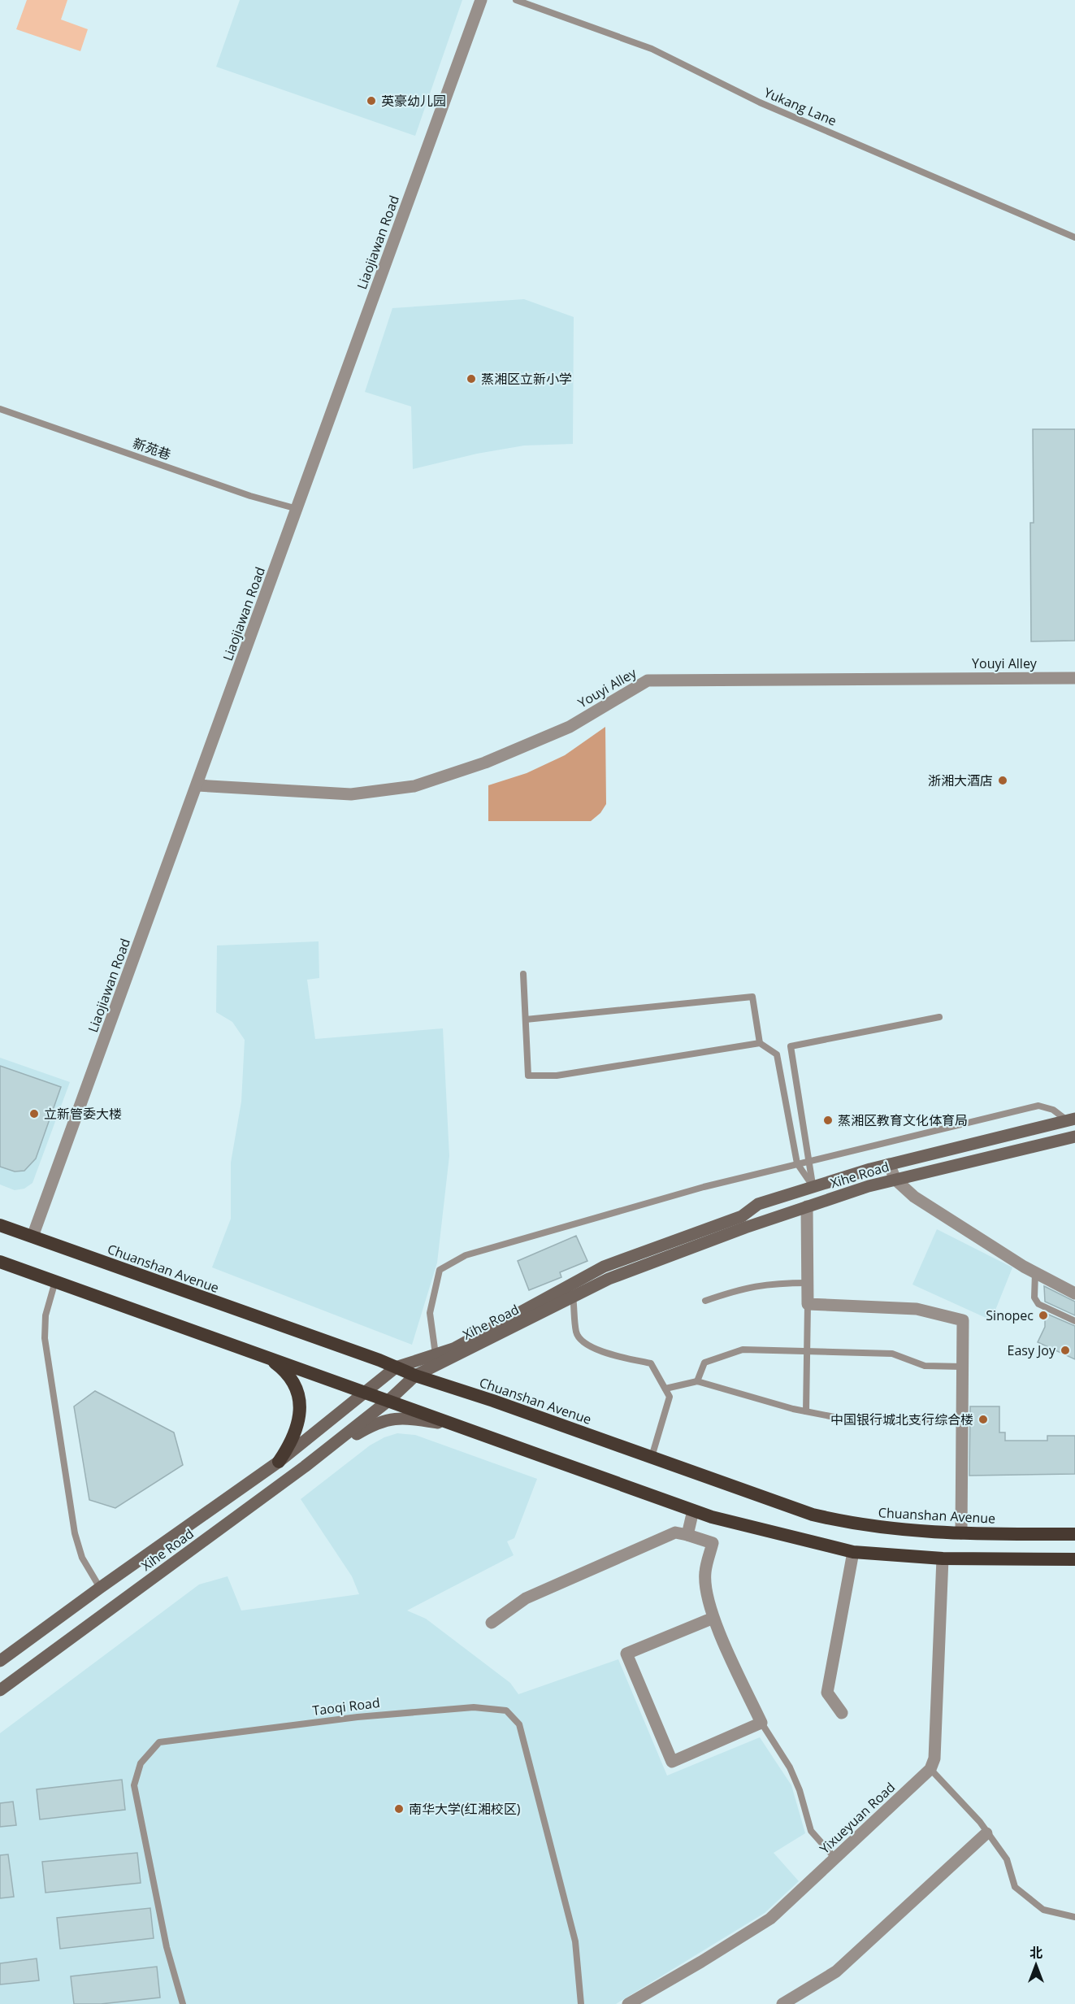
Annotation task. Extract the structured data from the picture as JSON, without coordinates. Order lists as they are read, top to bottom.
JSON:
{
  "streets": {
    "highway": ["Chuanshan Avenue"],
    "main road": ["Xihe Road"],
    "street": ["Liaojiawan Road", "Youyi Alley", "Yixueyuan Road"],
    "lane": ["Yukang Lane", "新苑巷", "Taoqi Road"]
  },
  "crossings": [
    ["Liaojiawan Road", "新苑巷"],
    ["Liaojiawan Road", "Youyi Alley"],
    ["Liaojiawan Road", "Chuanshan Avenue"],
    ["Xihe Road", "Chuanshan Avenue"]
  ],
  "places": [
    "英豪幼儿园",
    "蒸湘区立新小学",
    "浙湘大酒店",
    "立新管委大楼",
    "蒸湘区教育文化体育局",
    "Sinopec",
    "Easy Joy",
    "中国银行城北支行综合楼",
    "南华大学(红湘校区)"
  ],
  "north": "top"
}
